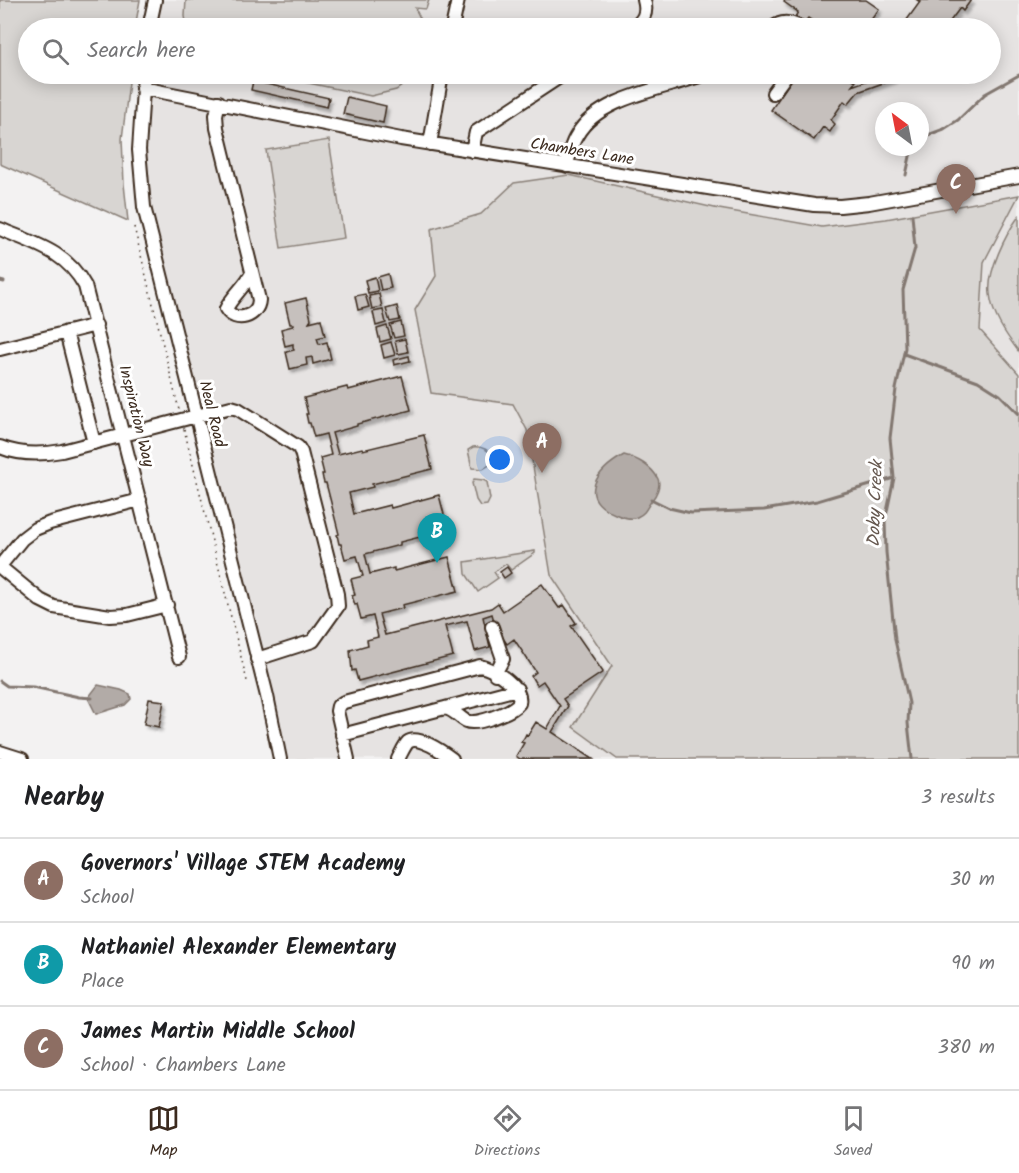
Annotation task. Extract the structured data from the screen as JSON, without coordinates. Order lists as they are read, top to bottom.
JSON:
{
  "streets": {
    "street": ["Chambers Lane", "Neal Road", "Inspiration Way"]
  },
  "crossings": [
    ["Chambers Lane", "Neal Road"]
  ],
  "water": ["Doby Creek"],
  "north": "top left",
  "page": {
    "search": "Search here",
    "pins": ["C", "A", "B"],
    "heading": ["Nearby", "3 results"],
    "list": [
      {
        "mark": "A",
        "name": "Governors' Village STEM Academy",
        "note": "School",
        "value": "30 m"
      },
      {
        "mark": "B",
        "name": "Nathaniel Alexander Elementary",
        "note": "Place",
        "value": "90 m"
      },
      {
        "mark": "C",
        "name": "James Martin Middle School",
        "note": "School · Chambers Lane",
        "value": "380 m"
      }
    ],
    "nav": ["Map", "Directions", "Saved"]
  }
}
